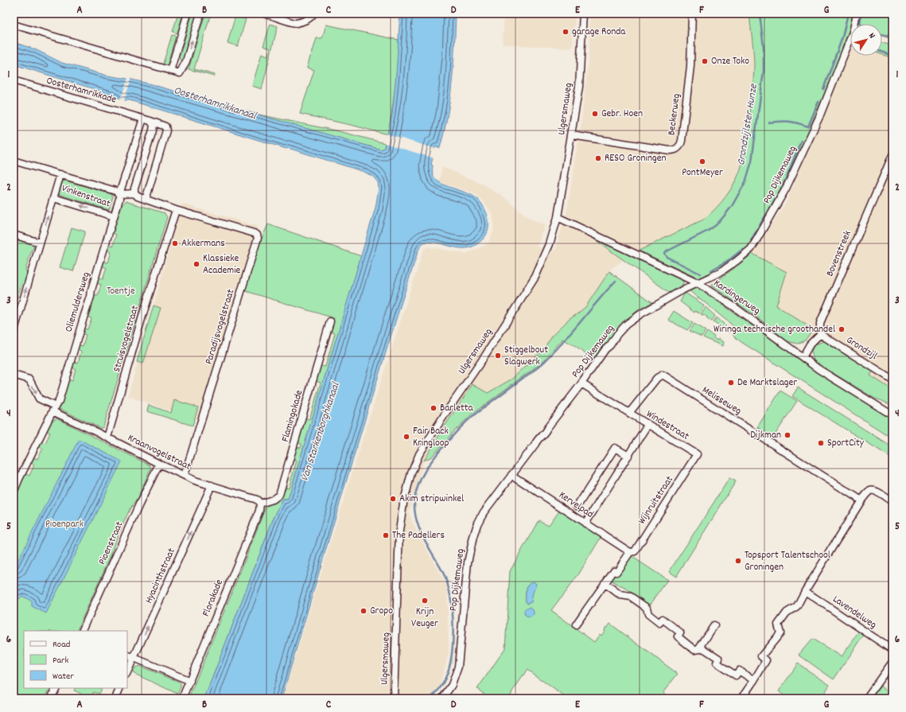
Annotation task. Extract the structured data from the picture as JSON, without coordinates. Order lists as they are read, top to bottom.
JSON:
{
  "streets": {
    "street": [
      "Oosterhamrikkade",
      "Ulgersmaweg",
      "Beckerweg",
      "Pop Dijkemaweg",
      "Vinkenstraat",
      "Bovenstreek",
      "Kardingerweg",
      "Oliemuldersweg",
      "Paradijsvogelstraat",
      "Struisvogelstraat",
      "Grondzijl",
      "Melisseweg",
      "Flamingokade",
      "Windestraat",
      "Kraanvogelstraat",
      "Wijnruitstraat",
      "Kervelpad",
      "Pioenstraat",
      "Hyacinthstraat",
      "Florakade",
      "Lavendelweg"
    ]
  },
  "crossings": [
    ["Oosterhamrikkade", "Oliemuldersweg"],
    ["Ulgersmaweg", "Beckerweg"],
    ["Ulgersmaweg", "Kardingerweg"],
    ["Pop Dijkemaweg", "Kardingerweg"],
    ["Pop Dijkemaweg", "Kervelpad"],
    ["Vinkenstraat", "Oliemuldersweg"],
    ["Vinkenstraat", "Paradijsvogelstraat"],
    ["Bovenstreek", "Grondzijl"],
    ["Oliemuldersweg", "Kraanvogelstraat"],
    ["Paradijsvogelstraat", "Struisvogelstraat"],
    ["Paradijsvogelstraat", "Kraanvogelstraat"],
    ["Struisvogelstraat", "Kraanvogelstraat"],
    ["Melisseweg", "Windestraat"],
    ["Flamingokade", "Kraanvogelstraat"],
    ["Flamingokade", "Florakade"],
    ["Windestraat", "Wijnruitstraat"],
    ["Kraanvogelstraat", "Pioenstraat"],
    ["Kraanvogelstraat", "Hyacinthstraat"],
    ["Kraanvogelstraat", "Florakade"],
    ["Wijnruitstraat", "Kervelpad"]
  ],
  "one_way": ["Hyacinthstraat"],
  "water": ["Oosterhamrikkanaal", "Grondzijlster Hunze", "Van Starkenborghkanaal"],
  "parks": ["Toentje", "Pioenpark"],
  "places": [
    "garage Ronda",
    "Onze Toko",
    "Gebr. Hoen",
    "RESO Groningen",
    "PontMeyer",
    "Akkermans",
    "Klassieke Academie",
    "Wiringa technische groothandel",
    "Stiggelbout Slagwerk",
    "De Marktslager",
    "Barletta",
    "Dijkman",
    "Fair Back Kringloop",
    "SportCity",
    "Akim stripwinkel",
    "The Padellers",
    "Topsport Talentschool Groningen",
    "Krijn Veuger",
    "Gropo"
  ],
  "legend": ["Road", "Park", "Water"],
  "north": "top right",
  "grid": {
    "columns": [
      "A",
      "B",
      "C",
      "D",
      "E",
      "F",
      "G"
    ],
    "rows": [
      "1",
      "2",
      "3",
      "4",
      "5",
      "6"
    ]
  }
}
